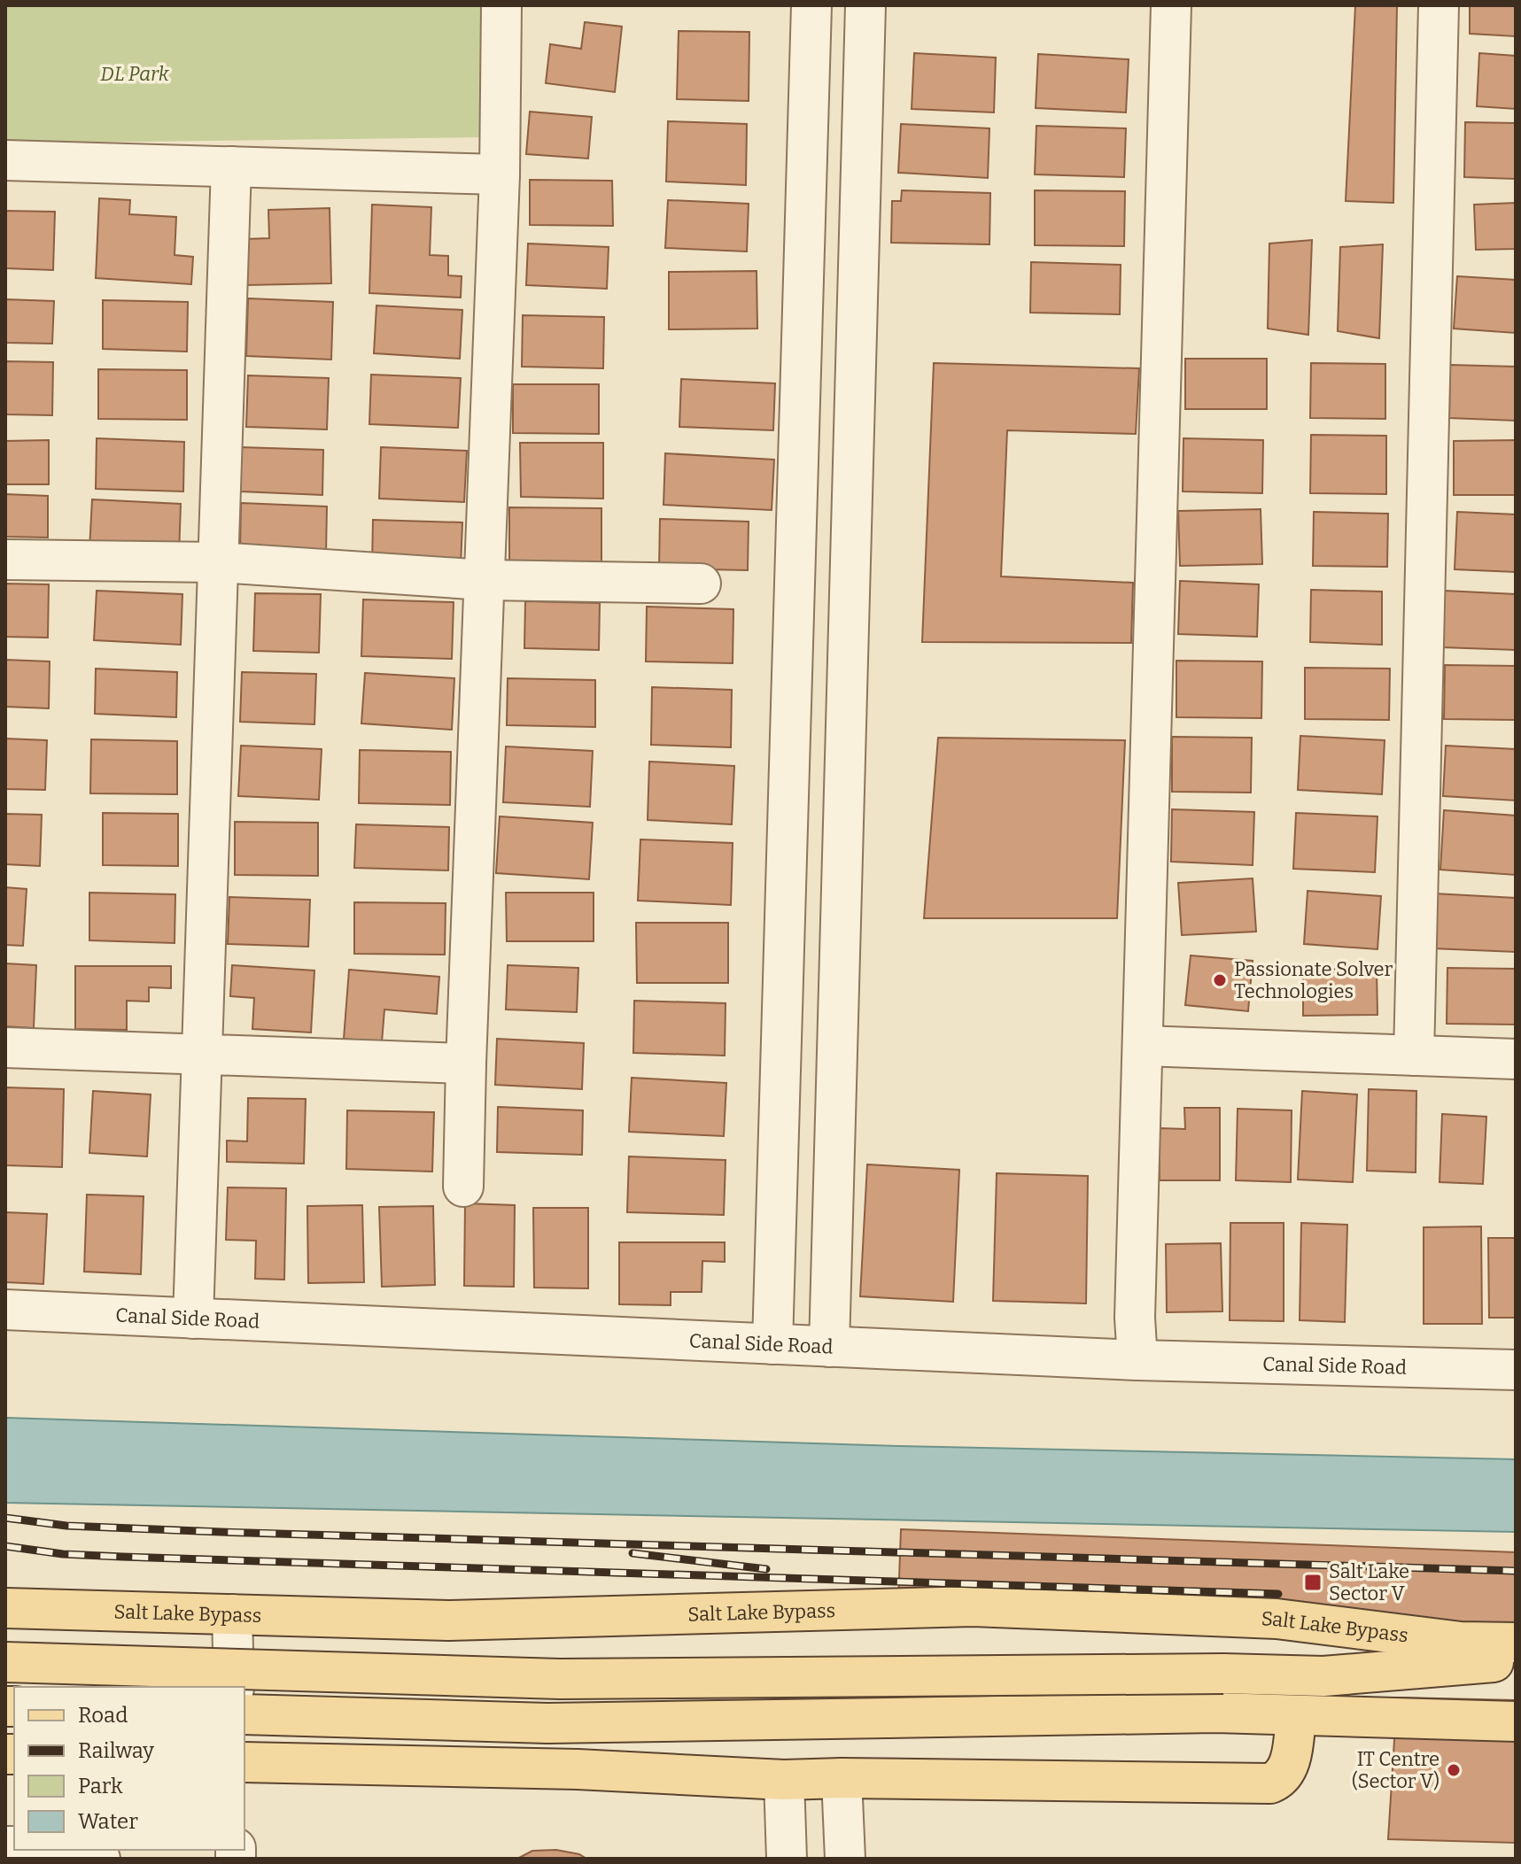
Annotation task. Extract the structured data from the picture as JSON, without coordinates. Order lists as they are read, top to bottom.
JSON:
{
  "streets": {
    "main road": ["Salt Lake Bypass"],
    "street": ["Canal Side Road"]
  },
  "parks": ["DL Park"],
  "places": {
    "other": ["Passionate Solver Technologies", "IT Centre (Sector V)"],
    "transit": ["Salt Lake Sector V"]
  },
  "legend": [
    "Road",
    "Railway",
    "Park",
    "Water"
  ]
}
